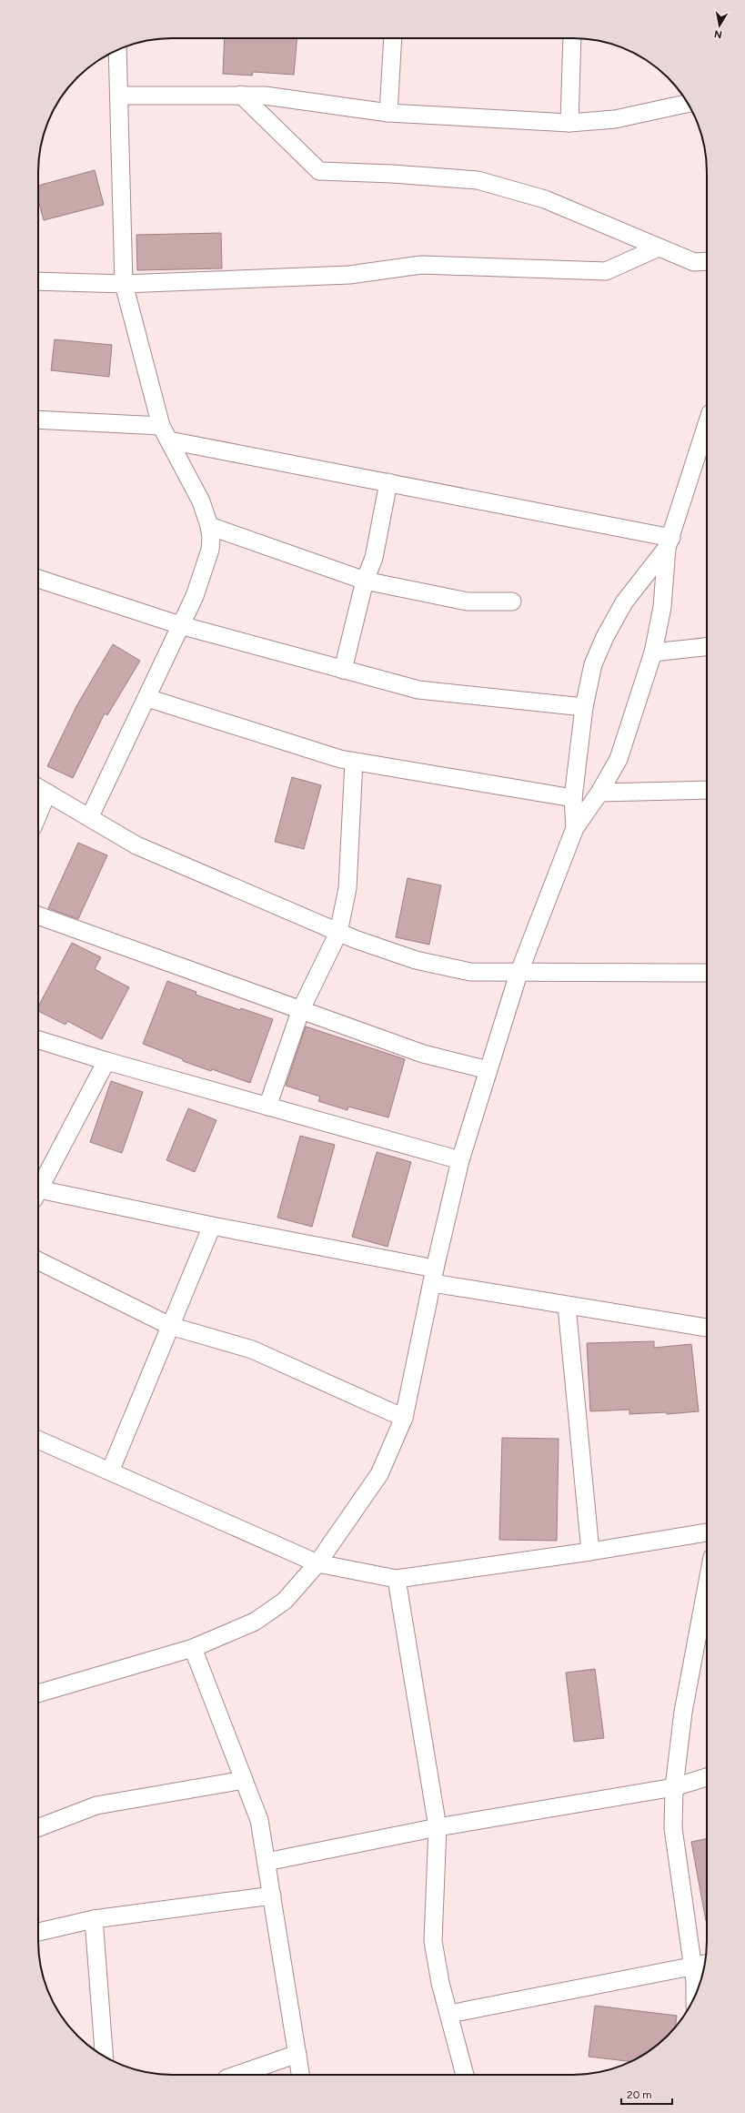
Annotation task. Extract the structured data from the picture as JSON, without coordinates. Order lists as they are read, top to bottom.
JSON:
{
  "scale_bar": "20 m",
  "north": "bottom"
}
